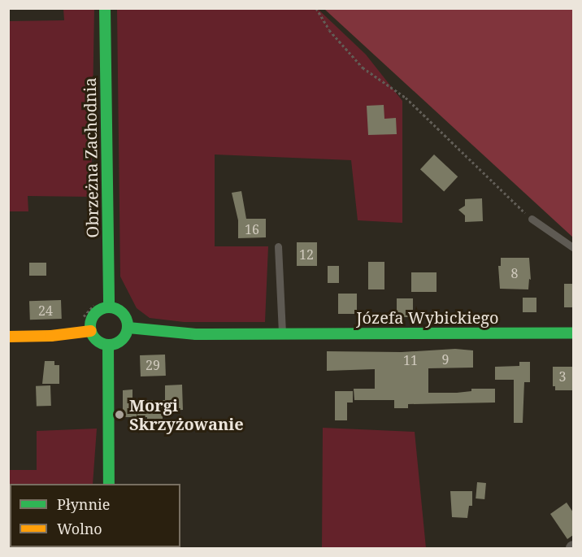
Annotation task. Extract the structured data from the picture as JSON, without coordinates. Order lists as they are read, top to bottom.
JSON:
{
  "streets": {
    "street": ["Obrzeżna Zachodnia", "Józefa Wybickiego"]
  },
  "crossings": [
    ["Obrzeżna Zachodnia", "Józefa Wybickiego"]
  ],
  "places": ["Morgi Skrzyżowanie"],
  "house_numbers": [
    "16",
    "12",
    "8",
    "24",
    "9",
    "11",
    "29",
    "3"
  ],
  "legend": ["Płynnie", "Wolno"]
}
